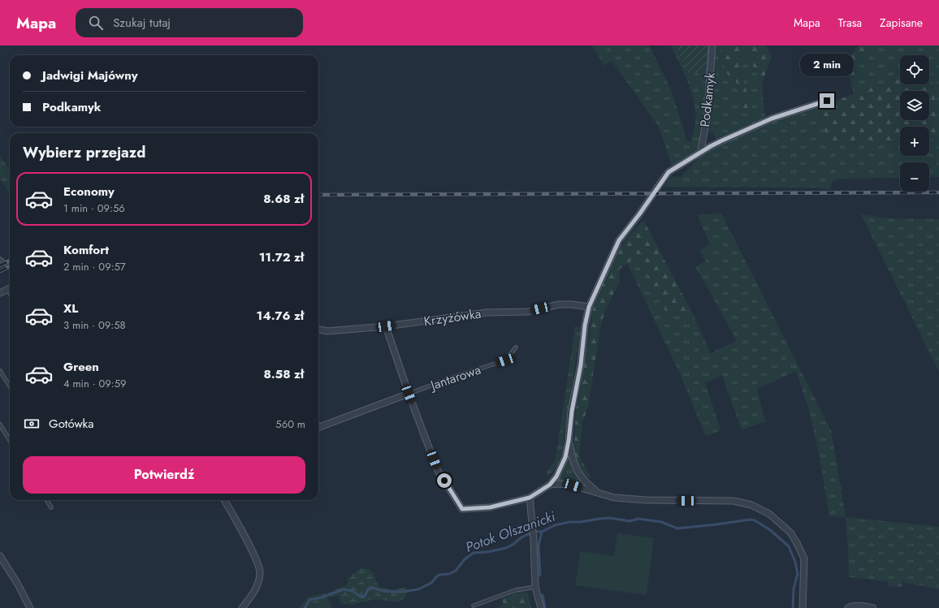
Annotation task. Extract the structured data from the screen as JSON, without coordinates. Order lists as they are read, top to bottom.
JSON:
{
  "streets": {
    "street": ["Podkamyk", "Krzyżówka", "Jantarowa"]
  },
  "crossings": [
    ["Podkamyk", "Krzyżówka"]
  ],
  "water": ["Potok Olszanicki"],
  "page": {
    "header": "Mapa",
    "search": "Szukaj tutaj",
    "nav": ["Mapa", "Trasa", "Zapisane"],
    "bubble": "2 min",
    "map_buttons": ["+", "−"],
    "banner": ["Jadwigi Majówny", "Podkamyk"],
    "heading": "Wybierz przejazd",
    "list": [
      {
        "name": "Economy",
        "note": "1 min · 09:56",
        "value": "8.68 zł"
      },
      {
        "name": "Komfort",
        "note": "2 min · 09:57",
        "value": "11.72 zł"
      },
      {
        "name": "XL",
        "note": "3 min · 09:58",
        "value": "14.76 zł"
      },
      {
        "name": "Green",
        "note": "4 min · 09:59",
        "value": "8.58 zł"
      }
    ],
    "pay": ["Gotówka", "560 m"],
    "buttons": "Potwierdź"
  }
}
